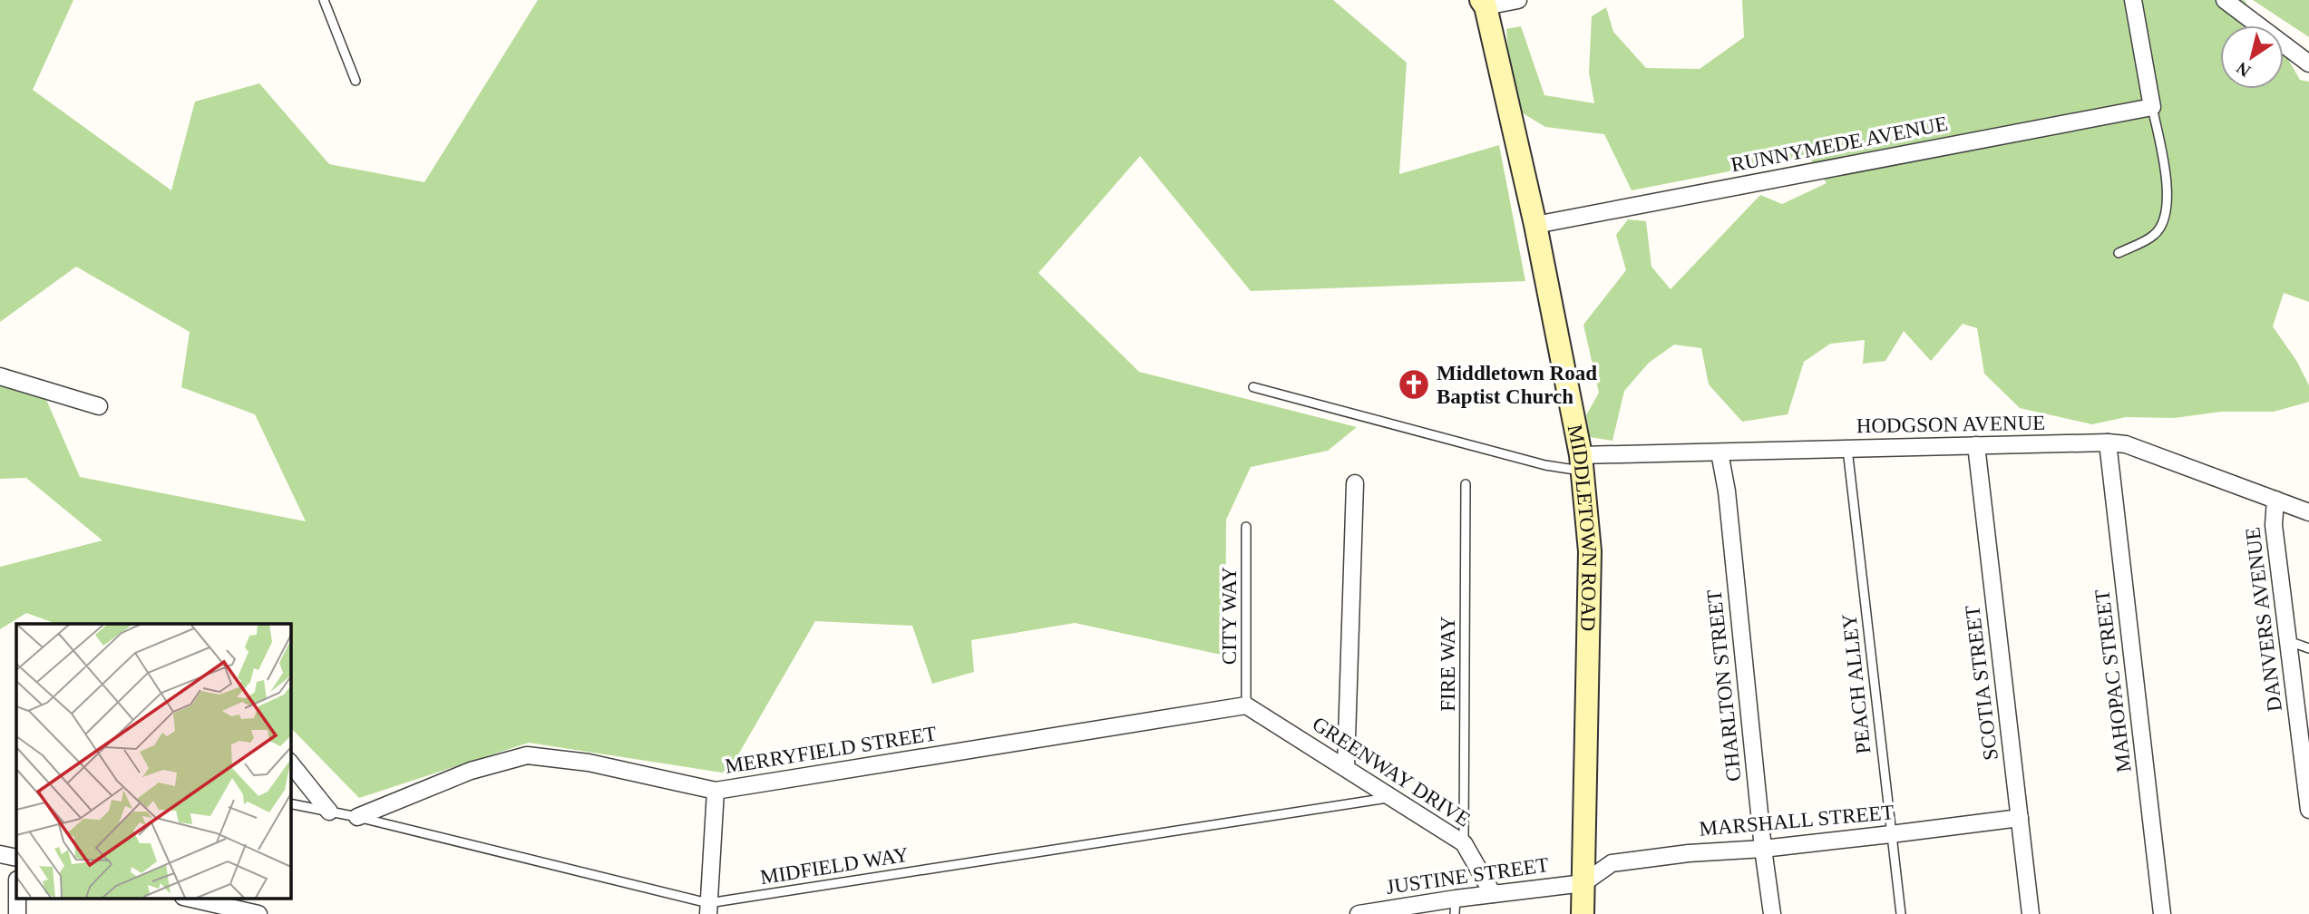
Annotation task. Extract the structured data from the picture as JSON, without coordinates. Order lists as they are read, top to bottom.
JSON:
{
  "streets": {
    "street": [
      "RUNNYMEDE AVENUE",
      "HODGSON AVENUE",
      "MIDDLETOWN ROAD",
      "DANVERS AVENUE",
      "MAHOPAC STREET",
      "SCOTIA STREET",
      "CHARLTON STREET",
      "MERRYFIELD STREET",
      "GREENWAY DRIVE",
      "MARSHALL STREET",
      "JUSTINE STREET"
    ],
    "lane": [
      "CITY WAY",
      "FIRE WAY",
      "PEACH ALLEY",
      "MIDFIELD WAY"
    ]
  },
  "crossings": [
    ["RUNNYMEDE AVENUE", "MIDDLETOWN ROAD"],
    ["HODGSON AVENUE", "MIDDLETOWN ROAD"],
    ["HODGSON AVENUE", "DANVERS AVENUE"],
    ["HODGSON AVENUE", "MAHOPAC STREET"],
    ["HODGSON AVENUE", "SCOTIA STREET"],
    ["HODGSON AVENUE", "PEACH ALLEY"],
    ["HODGSON AVENUE", "CHARLTON STREET"],
    ["MIDDLETOWN ROAD", "MARSHALL STREET"],
    ["MIDDLETOWN ROAD", "JUSTINE STREET"],
    ["CITY WAY", "MERRYFIELD STREET"],
    ["CITY WAY", "GREENWAY DRIVE"],
    ["FIRE WAY", "GREENWAY DRIVE"],
    ["SCOTIA STREET", "MARSHALL STREET"],
    ["PEACH ALLEY", "MARSHALL STREET"],
    ["CHARLTON STREET", "MARSHALL STREET"],
    ["MERRYFIELD STREET", "GREENWAY DRIVE"],
    ["MERRYFIELD STREET", "MIDFIELD WAY"],
    ["GREENWAY DRIVE", "MIDFIELD WAY"],
    ["GREENWAY DRIVE", "JUSTINE STREET"],
    ["MARSHALL STREET", "JUSTINE STREET"]
  ],
  "places": {
    "church": ["Middletown Road Baptist Church"]
  },
  "north": "bottom left"
}
